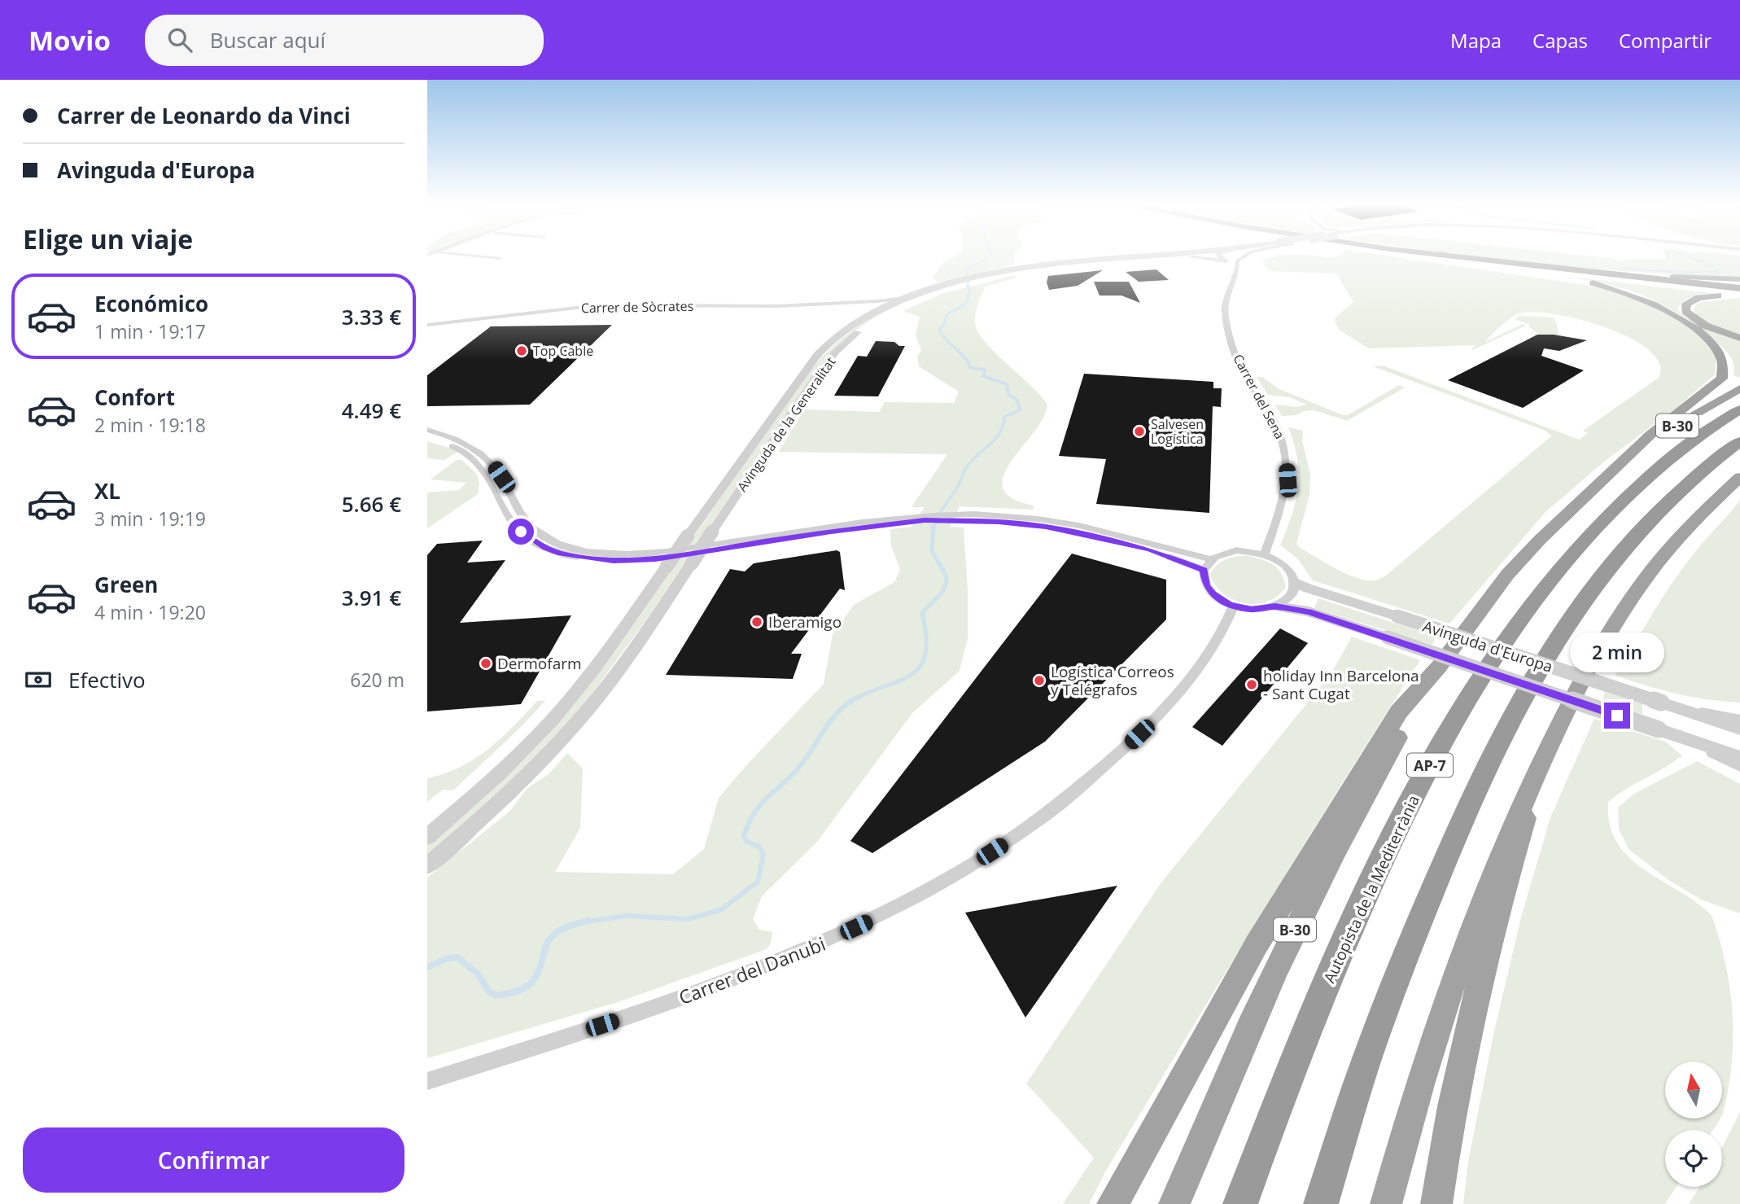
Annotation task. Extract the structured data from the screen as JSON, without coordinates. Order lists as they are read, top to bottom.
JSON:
{
  "streets": {
    "highway": ["B-30", "AP-7", "Autopista de la Mediterrània"],
    "street": [
      "Carrer de Sòcrates",
      "Carrer del Sena",
      "Avinguda de la Generalitat",
      "Avinguda d'Europa",
      "Carrer del Danubi"
    ]
  },
  "crossings": [
    ["Carrer de Sòcrates", "Avinguda de la Generalitat"],
    ["Carrer del Sena", "Avinguda d'Europa"],
    ["Carrer del Sena", "Carrer del Danubi"],
    ["Avinguda d'Europa", "Carrer del Danubi"]
  ],
  "places": [
    "Top Cable",
    "Salvesen Logística",
    "Iberamigo",
    "Dermofarm",
    "Logística Correos y Telégrafos",
    "holiday Inn Barcelona - Sant Cugat"
  ],
  "north": "top",
  "page": {
    "header": "Movio",
    "search": "Buscar aquí",
    "nav": ["Mapa", "Capas", "Compartir"],
    "banner": ["Carrer de Leonardo da Vinci", "Avinguda d'Europa"],
    "heading": "Elige un viaje",
    "list": [
      {
        "name": "Económico",
        "note": "1 min · 19:17",
        "value": "3.33 €"
      },
      {
        "name": "Confort",
        "note": "2 min · 19:18",
        "value": "4.49 €"
      },
      {
        "name": "XL",
        "note": "3 min · 19:19",
        "value": "5.66 €"
      },
      {
        "name": "Green",
        "note": "4 min · 19:20",
        "value": "3.91 €"
      }
    ],
    "bubble": "2 min",
    "pay": ["Efectivo", "620 m"],
    "buttons": "Confirmar"
  }
}
